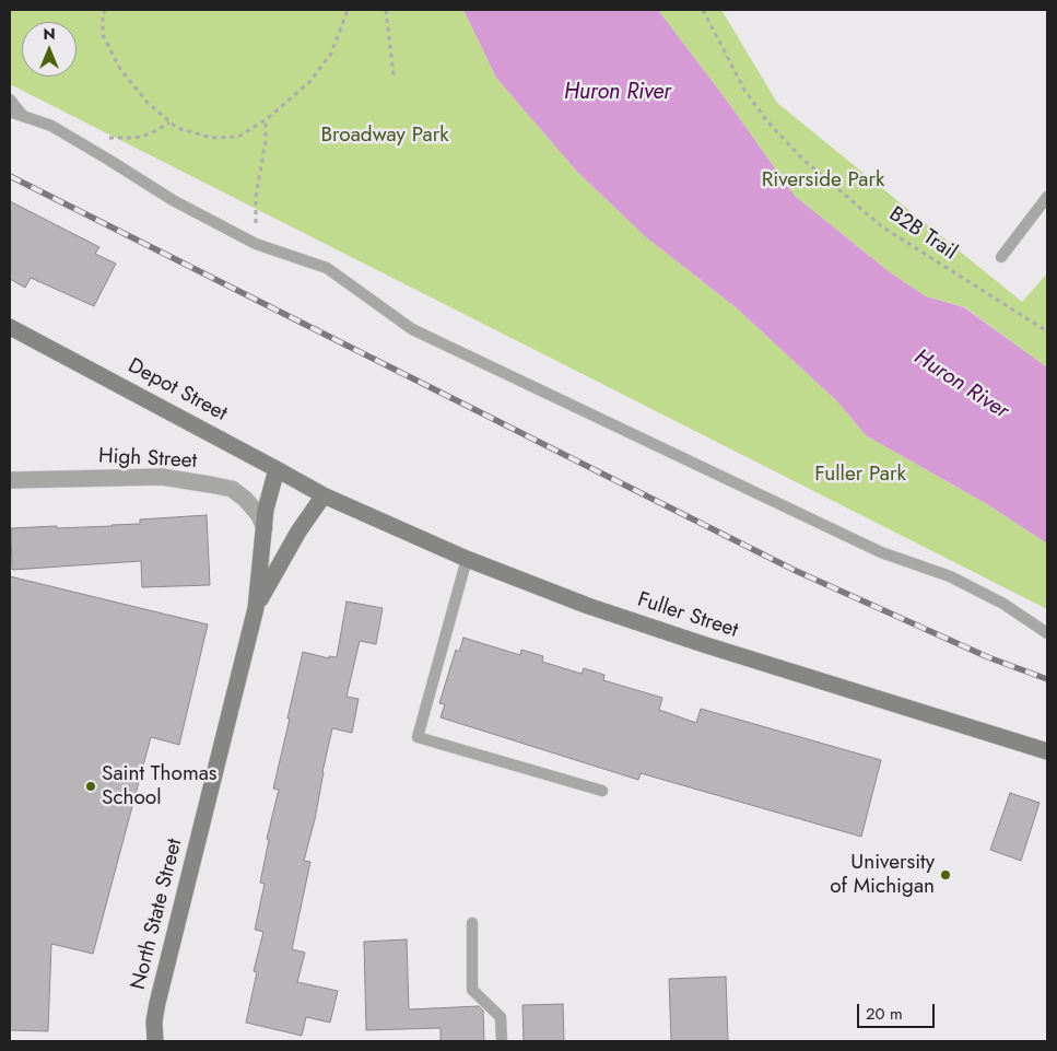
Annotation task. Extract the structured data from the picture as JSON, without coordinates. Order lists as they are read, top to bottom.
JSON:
{
  "streets": {
    "main road": ["Depot Street", "Fuller Street", "North State Street"],
    "street": ["High Street"],
    "path": ["B2B Trail"]
  },
  "crossings": [
    ["Depot Street", "Fuller Street"]
  ],
  "water": ["Huron River"],
  "parks": ["Broadway Park", "Riverside Park", "Fuller Park"],
  "places": ["Saint Thomas School", "University of Michigan"],
  "scale_bar": "20 m",
  "north": "top"
}
